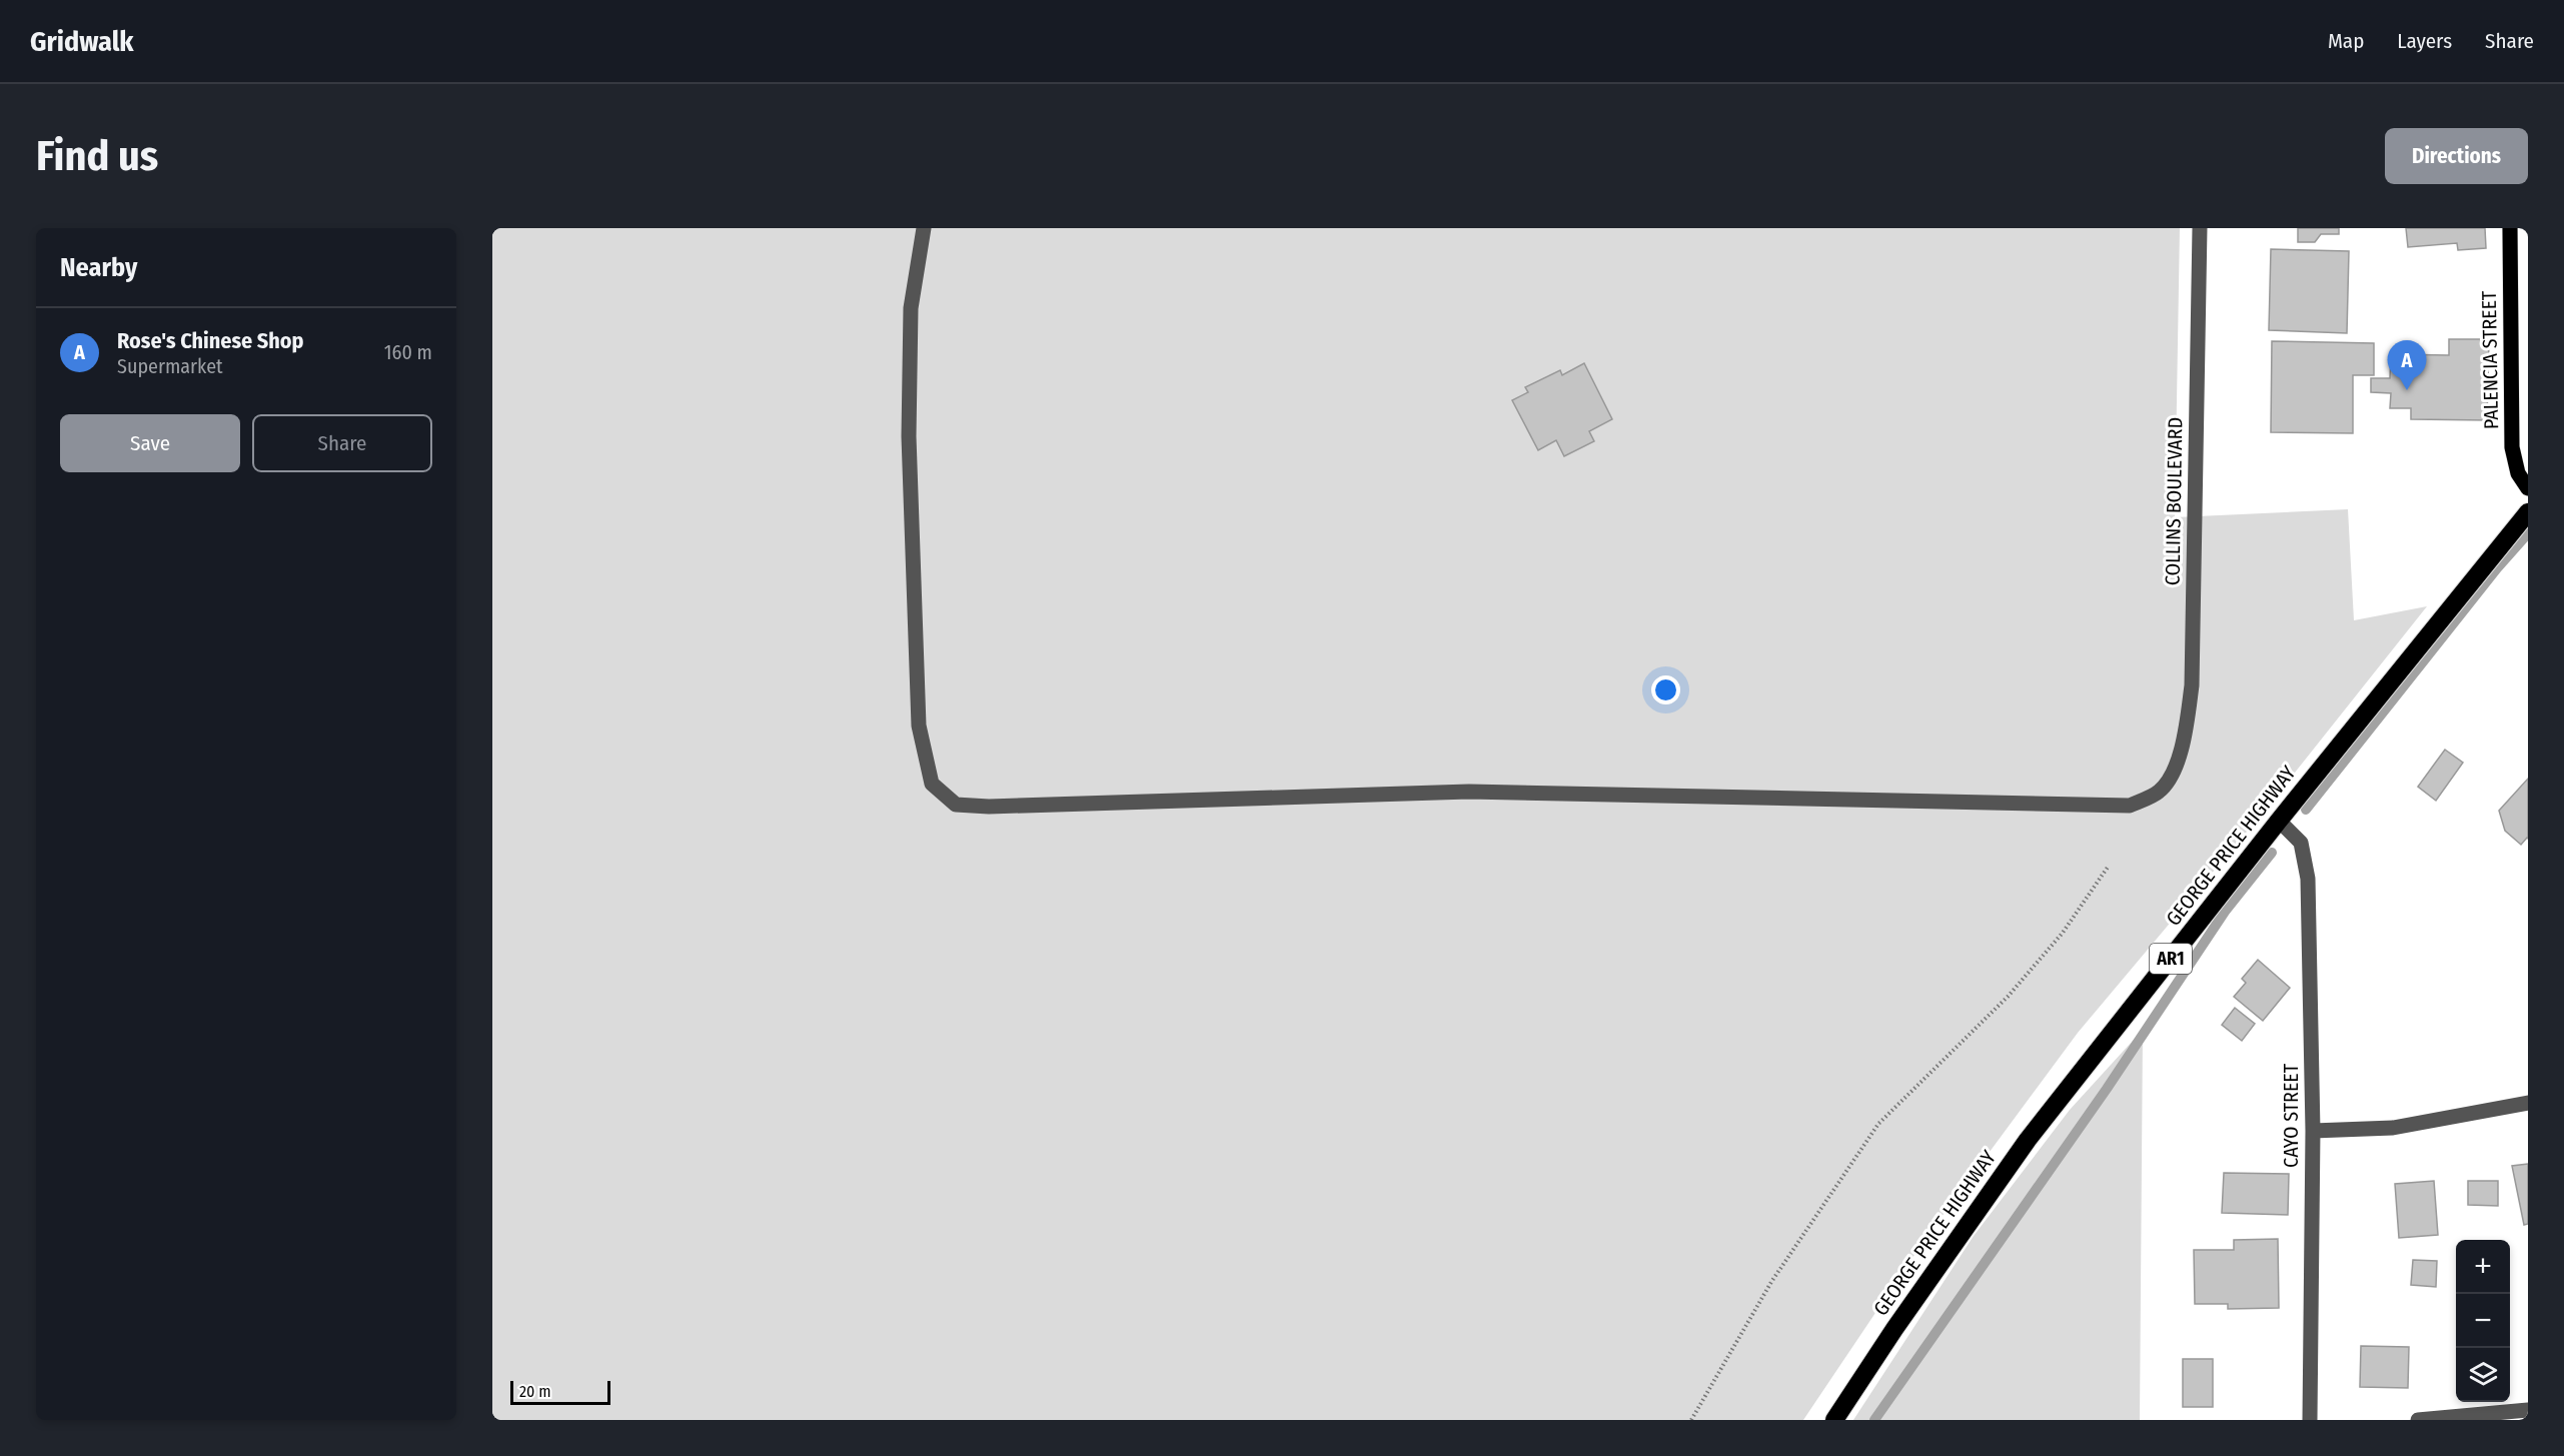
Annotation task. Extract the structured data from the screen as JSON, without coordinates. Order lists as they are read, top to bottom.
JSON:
{
  "streets": {
    "highway": ["GEORGE PRICE HIGHWAY", "AR1"],
    "main road": ["PALENCIA STREET"],
    "street": ["COLLINS BOULEVARD", "CAYO STREET"]
  },
  "crossings": [
    ["GEORGE PRICE HIGHWAY", "CAYO STREET"]
  ],
  "scale_bar": "20 m",
  "page": {
    "header": "Gridwalk",
    "nav": ["Map", "Layers", "Share"],
    "buttons": [
      "Directions",
      ["Save", "Share"]
    ],
    "title": "Find us",
    "heading": "Nearby",
    "list": [
      {
        "mark": "A",
        "name": "Rose's Chinese Shop",
        "note": "Supermarket",
        "value": "160 m"
      }
    ],
    "pins": "A",
    "map_buttons": ["+", "−"],
    "scale": "20 m"
  }
}
